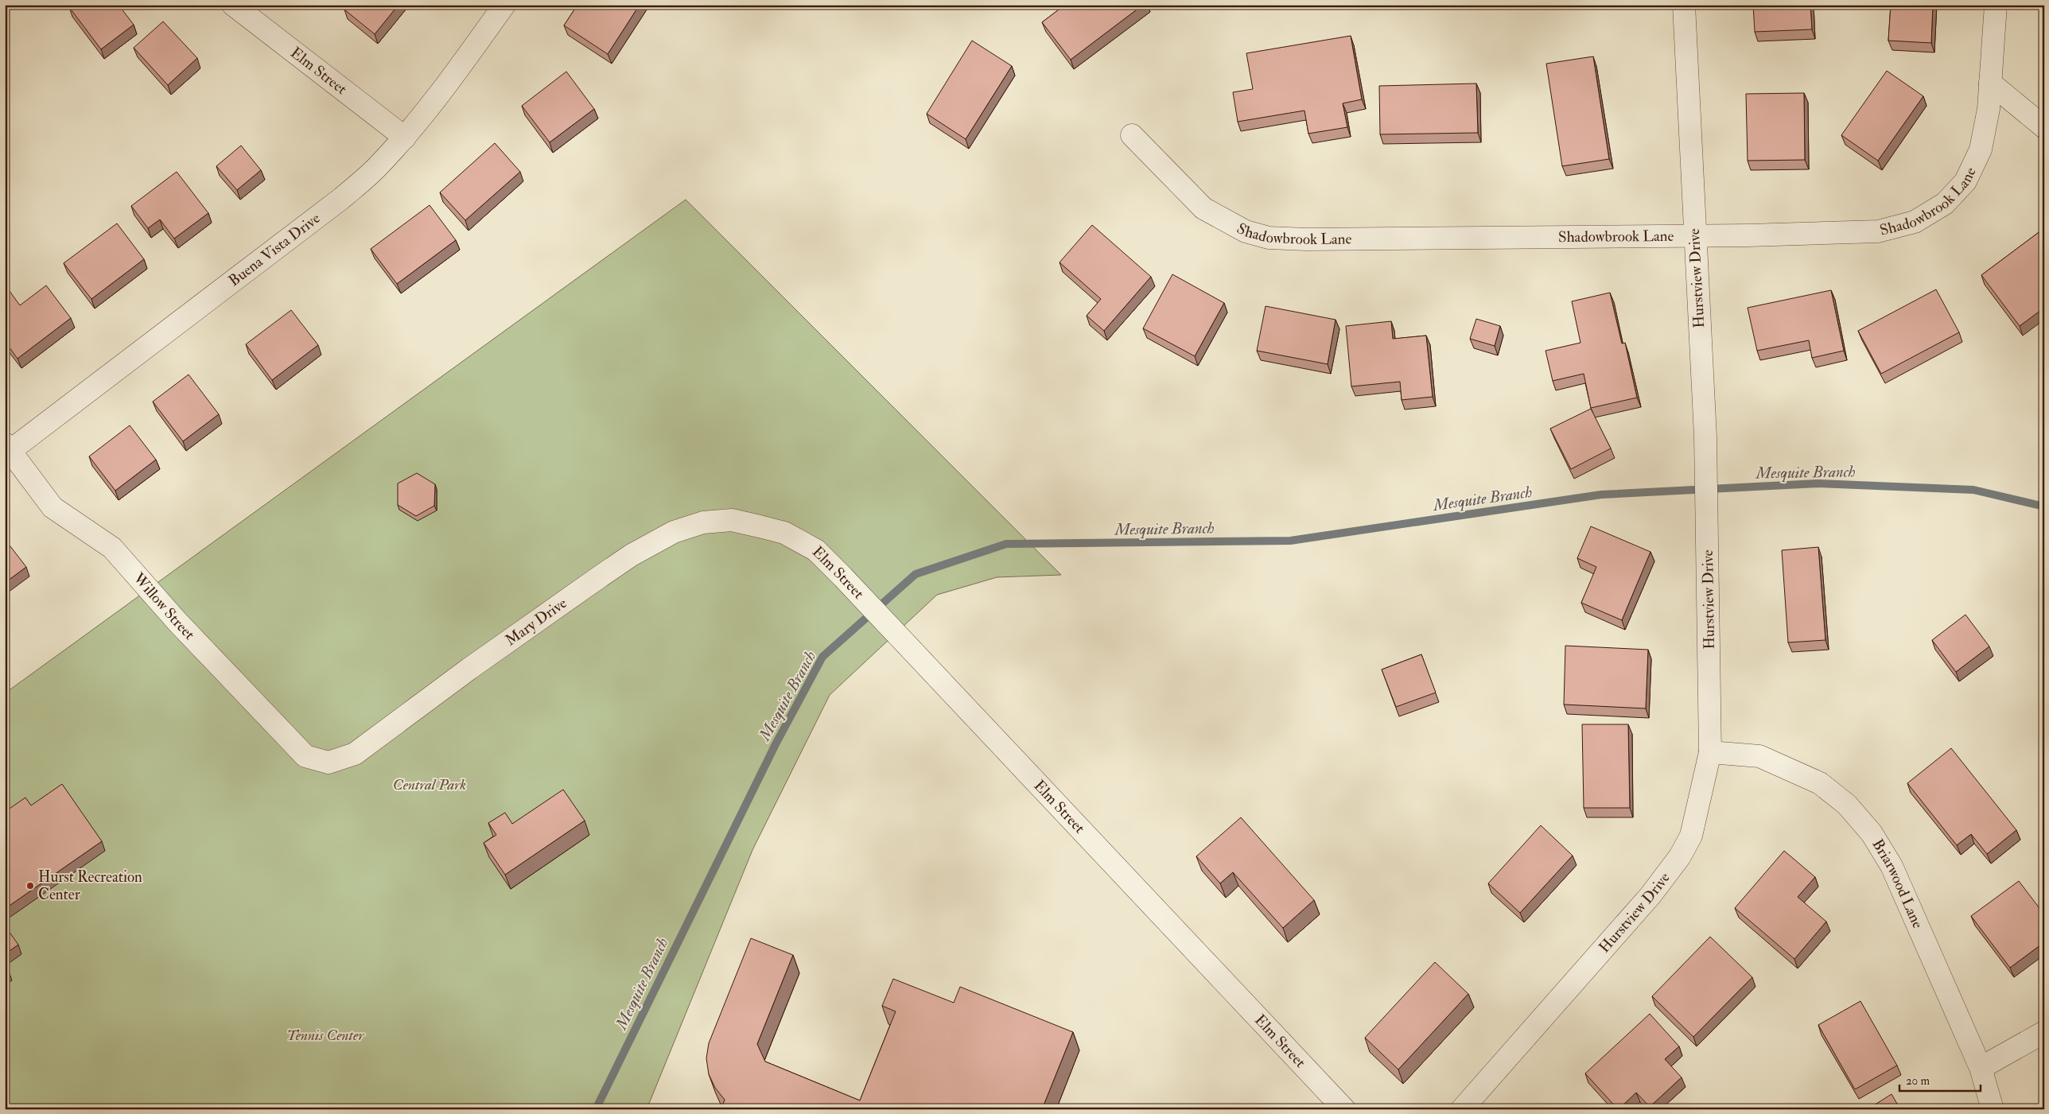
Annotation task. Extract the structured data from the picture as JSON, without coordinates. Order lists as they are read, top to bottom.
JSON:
{
  "streets": {
    "street": [
      "Elm Street",
      "Shadowbrook Lane",
      "Buena Vista Drive",
      "Hurstview Drive",
      "Willow Street",
      "Mary Drive",
      "Briarwood Lane"
    ]
  },
  "crossings": [
    ["Elm Street", "Buena Vista Drive"],
    ["Elm Street", "Mary Drive"],
    ["Shadowbrook Lane", "Hurstview Drive"],
    ["Buena Vista Drive", "Willow Street"],
    ["Hurstview Drive", "Briarwood Lane"],
    ["Willow Street", "Mary Drive"]
  ],
  "water": ["Mesquite Branch"],
  "parks": ["Central Park", "Tennis Center"],
  "places": ["Hurst Recreation Center"],
  "scale_bar": "20 m"
}
